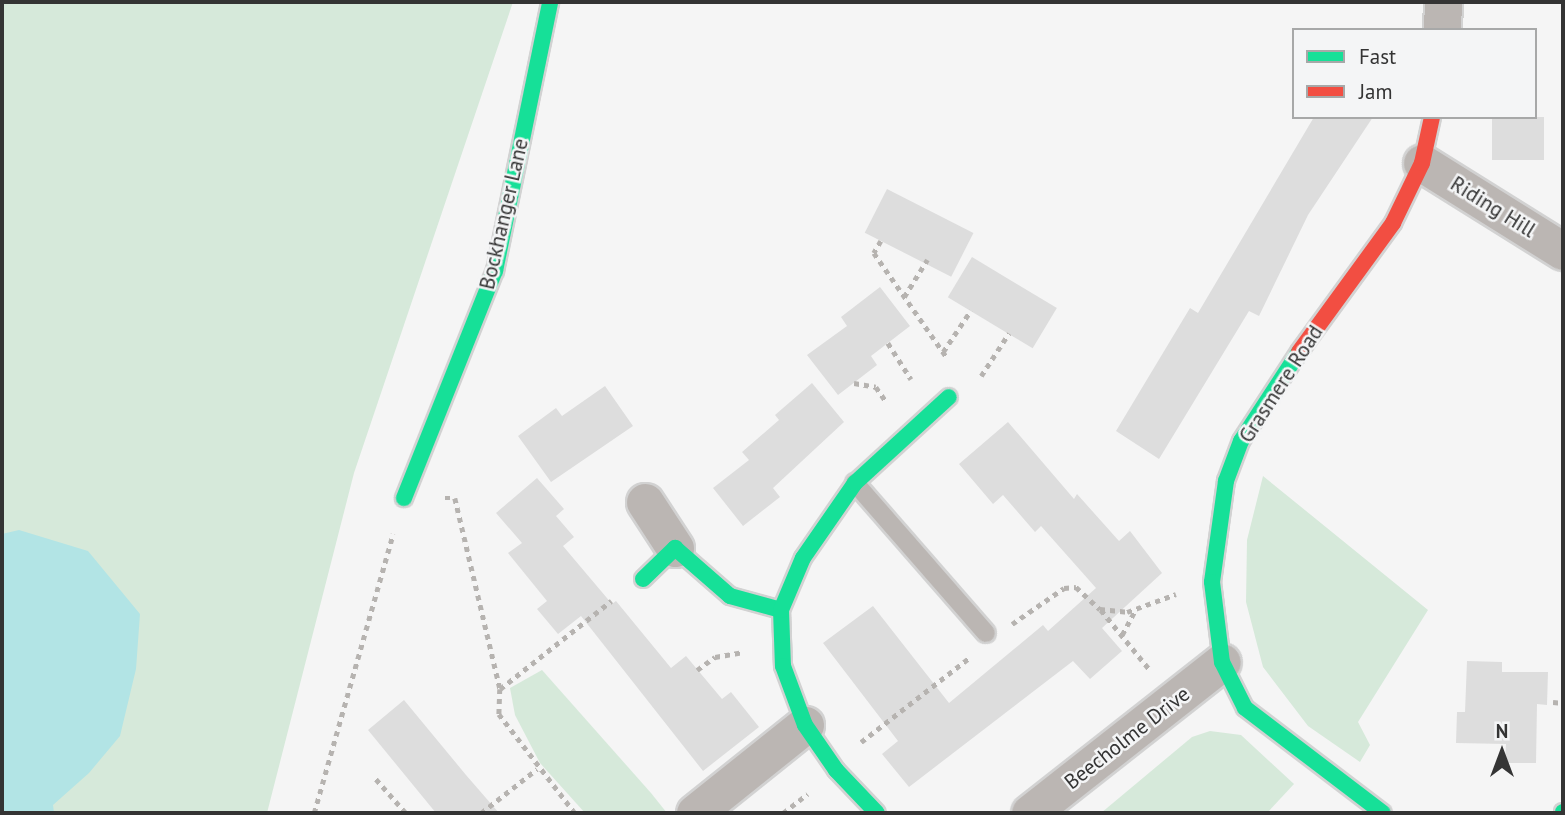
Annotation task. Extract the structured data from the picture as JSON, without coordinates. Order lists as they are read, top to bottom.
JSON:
{
  "streets": {
    "street": [
      "Riding Hill",
      "Bockhanger Lane",
      "Grasmere Road",
      "Beecholme Drive"
    ]
  },
  "crossings": [
    ["Riding Hill", "Grasmere Road"],
    ["Grasmere Road", "Beecholme Drive"]
  ],
  "legend": ["Fast", "Jam"],
  "north": "top"
}
